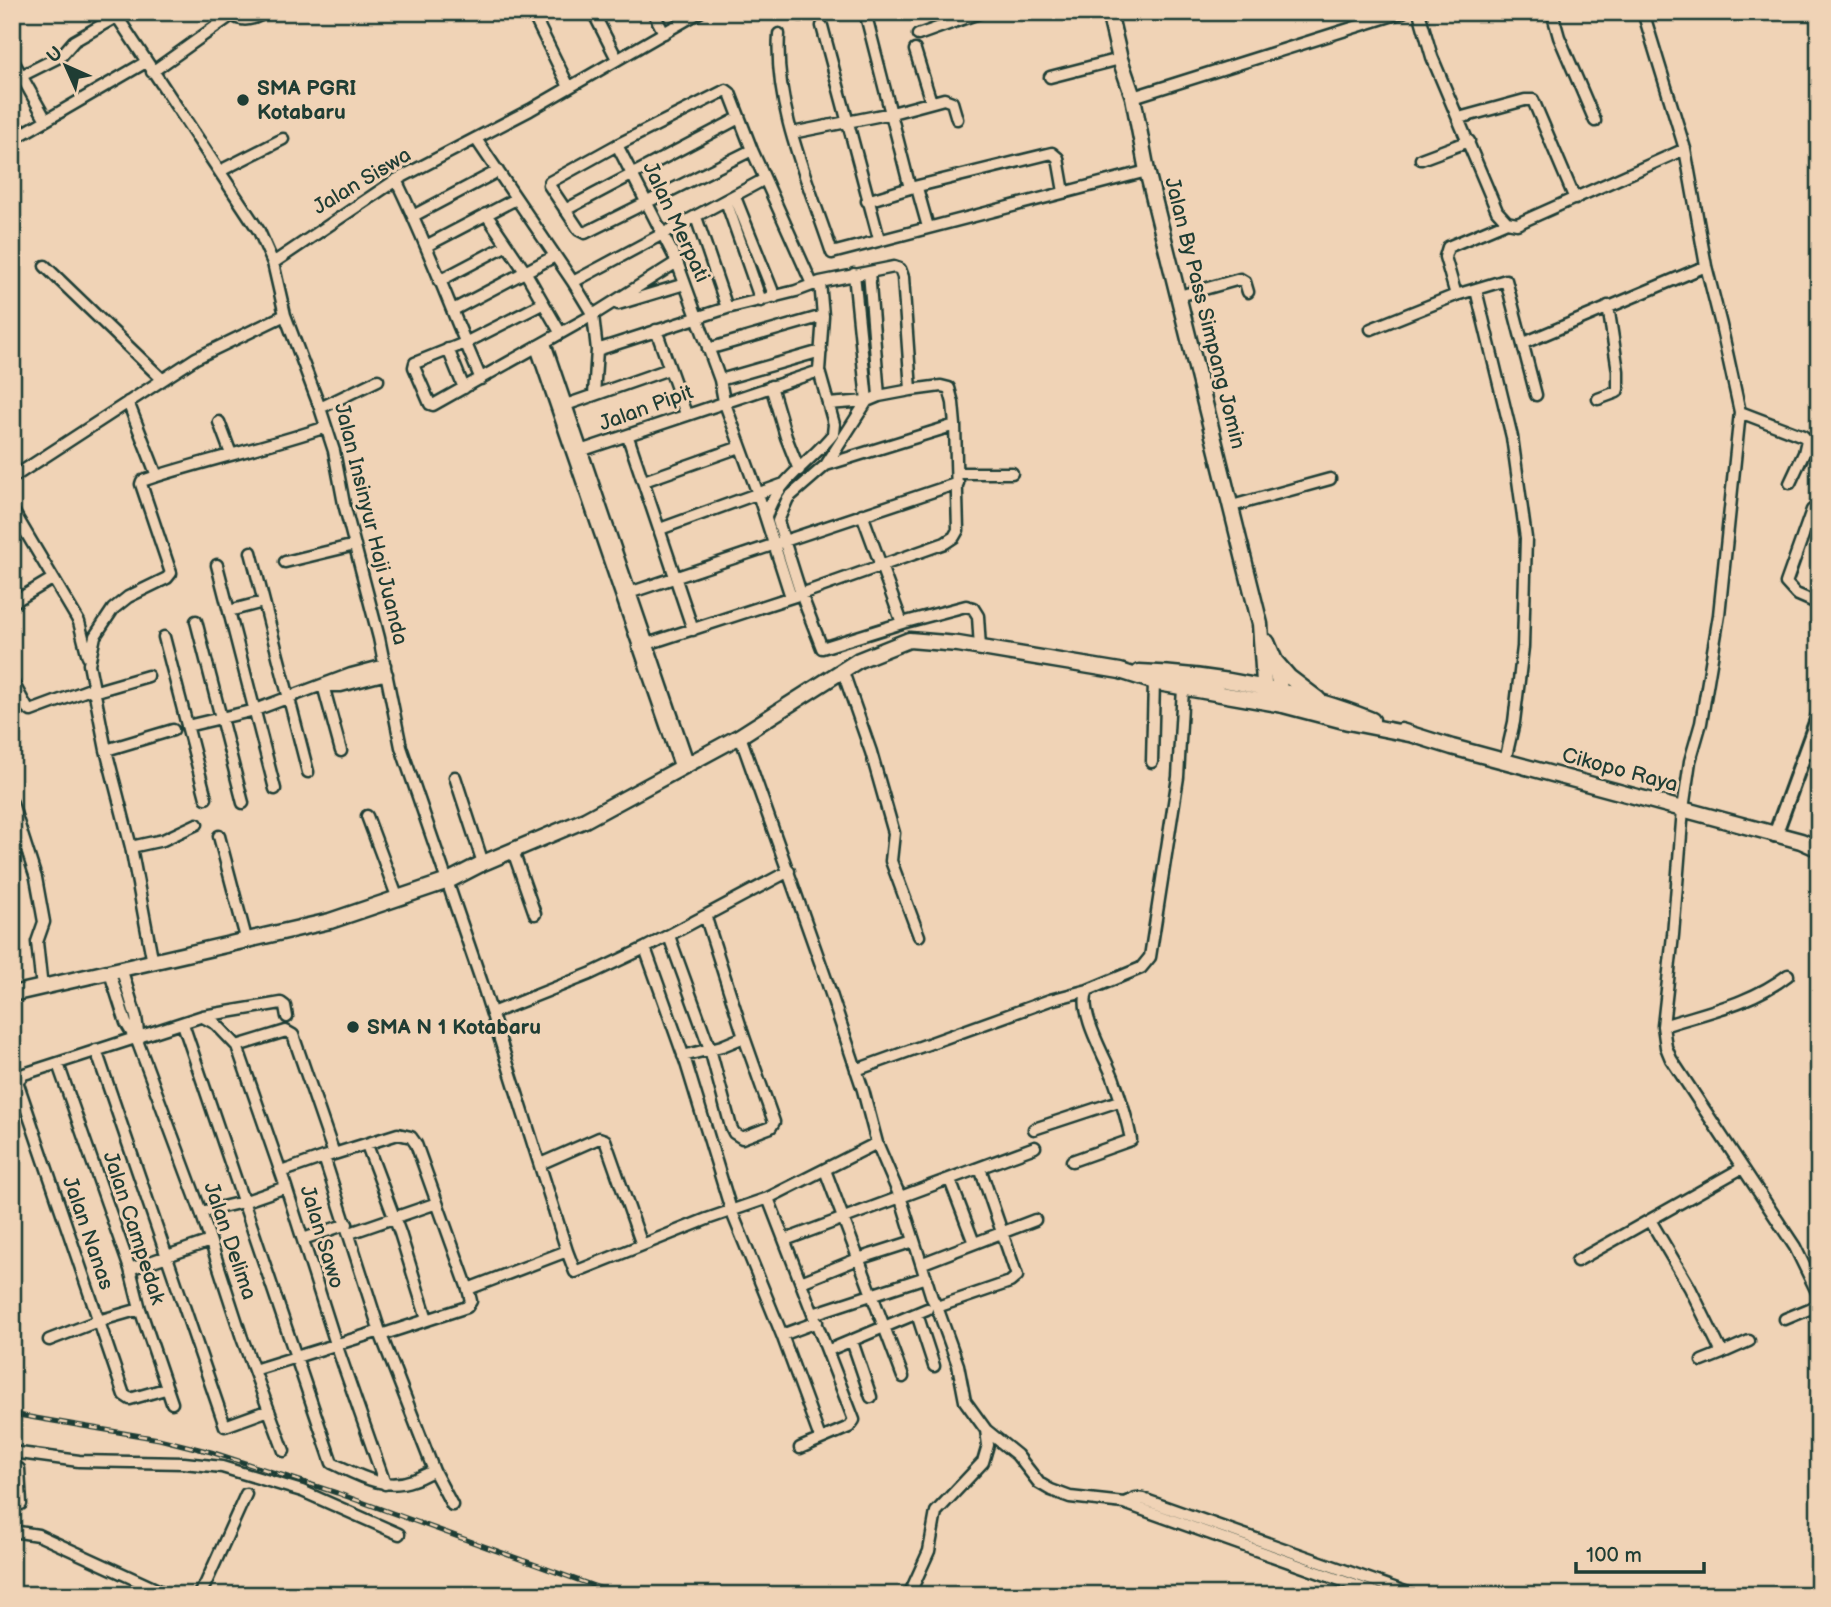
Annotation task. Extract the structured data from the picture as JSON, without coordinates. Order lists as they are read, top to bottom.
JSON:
{
  "streets": {
    "highway": ["Jalan By Pass Simpang Jomin", "Cikopo Raya"],
    "street": [
      "Jalan Siswa",
      "Jalan Merpati",
      "Jalan Pipit",
      "Jalan Insinyur Haji Juanda",
      "Jalan Campedak",
      "Jalan Nanas",
      "Jalan Sawo",
      "Jalan Delima"
    ]
  },
  "crossings": [
    ["Jalan Siswa", "Jalan Insinyur Haji Juanda"],
    ["Jalan Merpati", "Jalan Pipit"],
    ["Jalan By Pass Simpang Jomin", "Cikopo Raya"],
    ["Jalan Campedak", "Jalan Nanas"]
  ],
  "places": ["SMA PGRI Kotabaru", "SMA N 1 Kotabaru"],
  "scale_bar": "100 m",
  "north": "top left"
}
